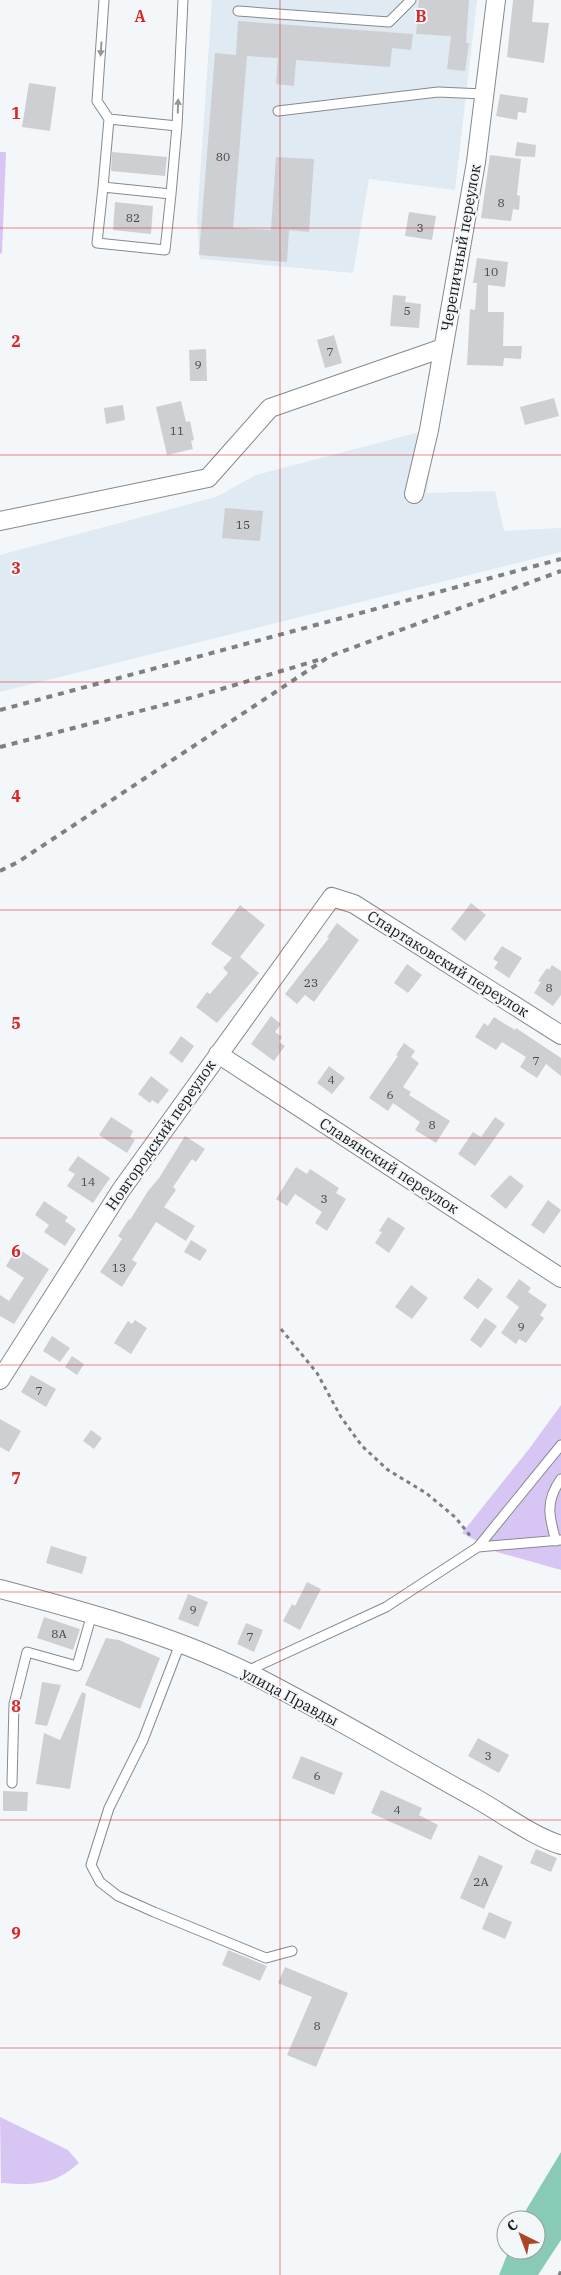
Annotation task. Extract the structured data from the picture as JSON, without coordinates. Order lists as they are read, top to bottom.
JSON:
{
  "streets": {
    "street": [
      "Черепичный переулок",
      "Спартаковский переулок",
      "Новгородский переулок",
      "Славянский переулок",
      "улица Правды"
    ]
  },
  "crossings": [
    ["Спартаковский переулок", "Новгородский переулок"],
    ["Новгородский переулок", "Славянский переулок"]
  ],
  "house_numbers": [
    "80",
    "8",
    "82",
    "3",
    "10",
    "5",
    "7",
    "9",
    "11",
    "15",
    "23",
    "8",
    "7",
    "4",
    "6",
    "8",
    "14",
    "3",
    "13",
    "9",
    "7",
    "9",
    "8А",
    "7",
    "3",
    "6",
    "4",
    "2А",
    "8"
  ],
  "north": "top left",
  "grid": {
    "columns": ["A", "B"],
    "rows": [
      "1",
      "2",
      "3",
      "4",
      "5",
      "6",
      "7",
      "8",
      "9"
    ]
  }
}
